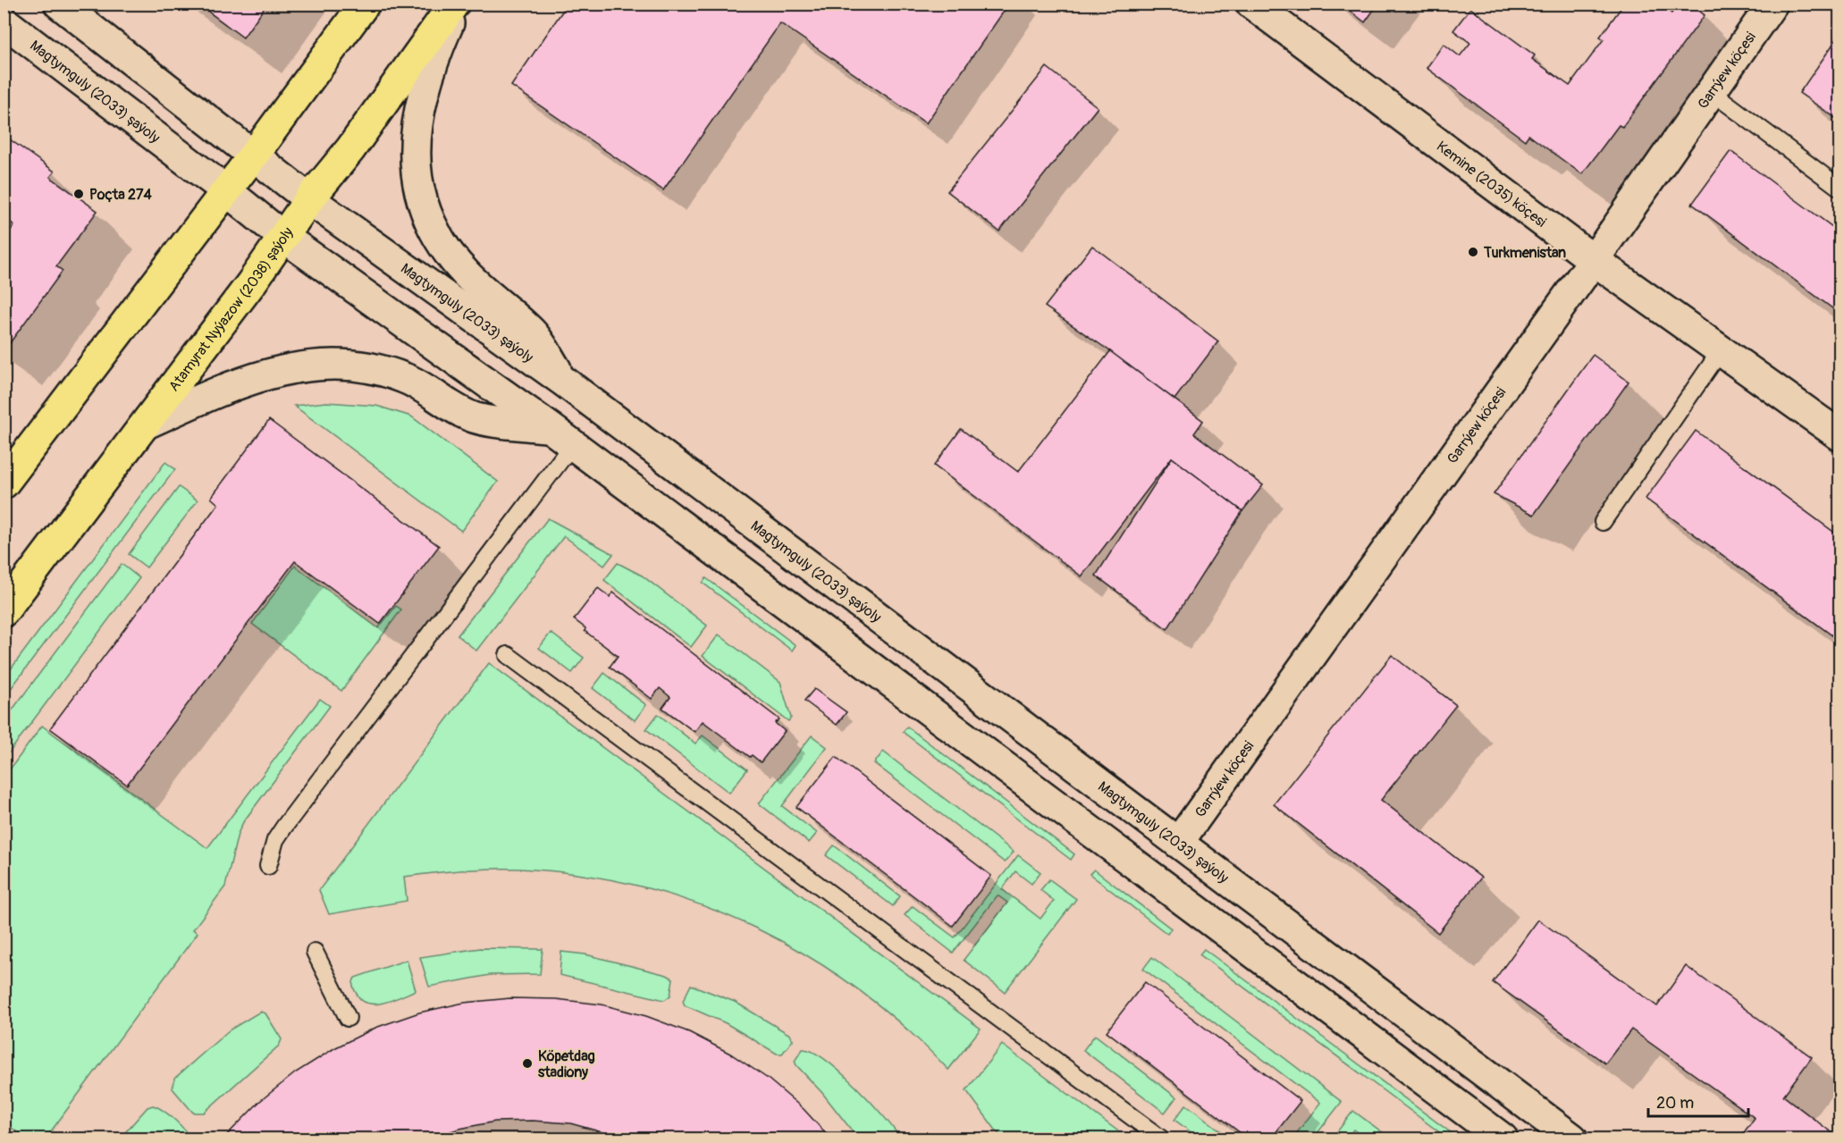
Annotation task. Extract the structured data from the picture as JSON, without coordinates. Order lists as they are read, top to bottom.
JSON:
{
  "streets": {
    "main road": [
      "Garrýew köçesi",
      "Magtymguly (2033) şaýoly",
      "Kemine (2035) köçesi",
      "Atamyrat Nyýazow (2038) şaýoly"
    ]
  },
  "crossings": [
    ["Garrýew köçesi", "Magtymguly (2033) şaýoly"],
    ["Garrýew köçesi", "Kemine (2035) köçesi"],
    ["Magtymguly (2033) şaýoly", "Atamyrat Nyýazow (2038) şaýoly"]
  ],
  "places": ["Poçta 274", "Turkmenistan", "Köpetdag stadiony"],
  "scale_bar": "20 m"
}
